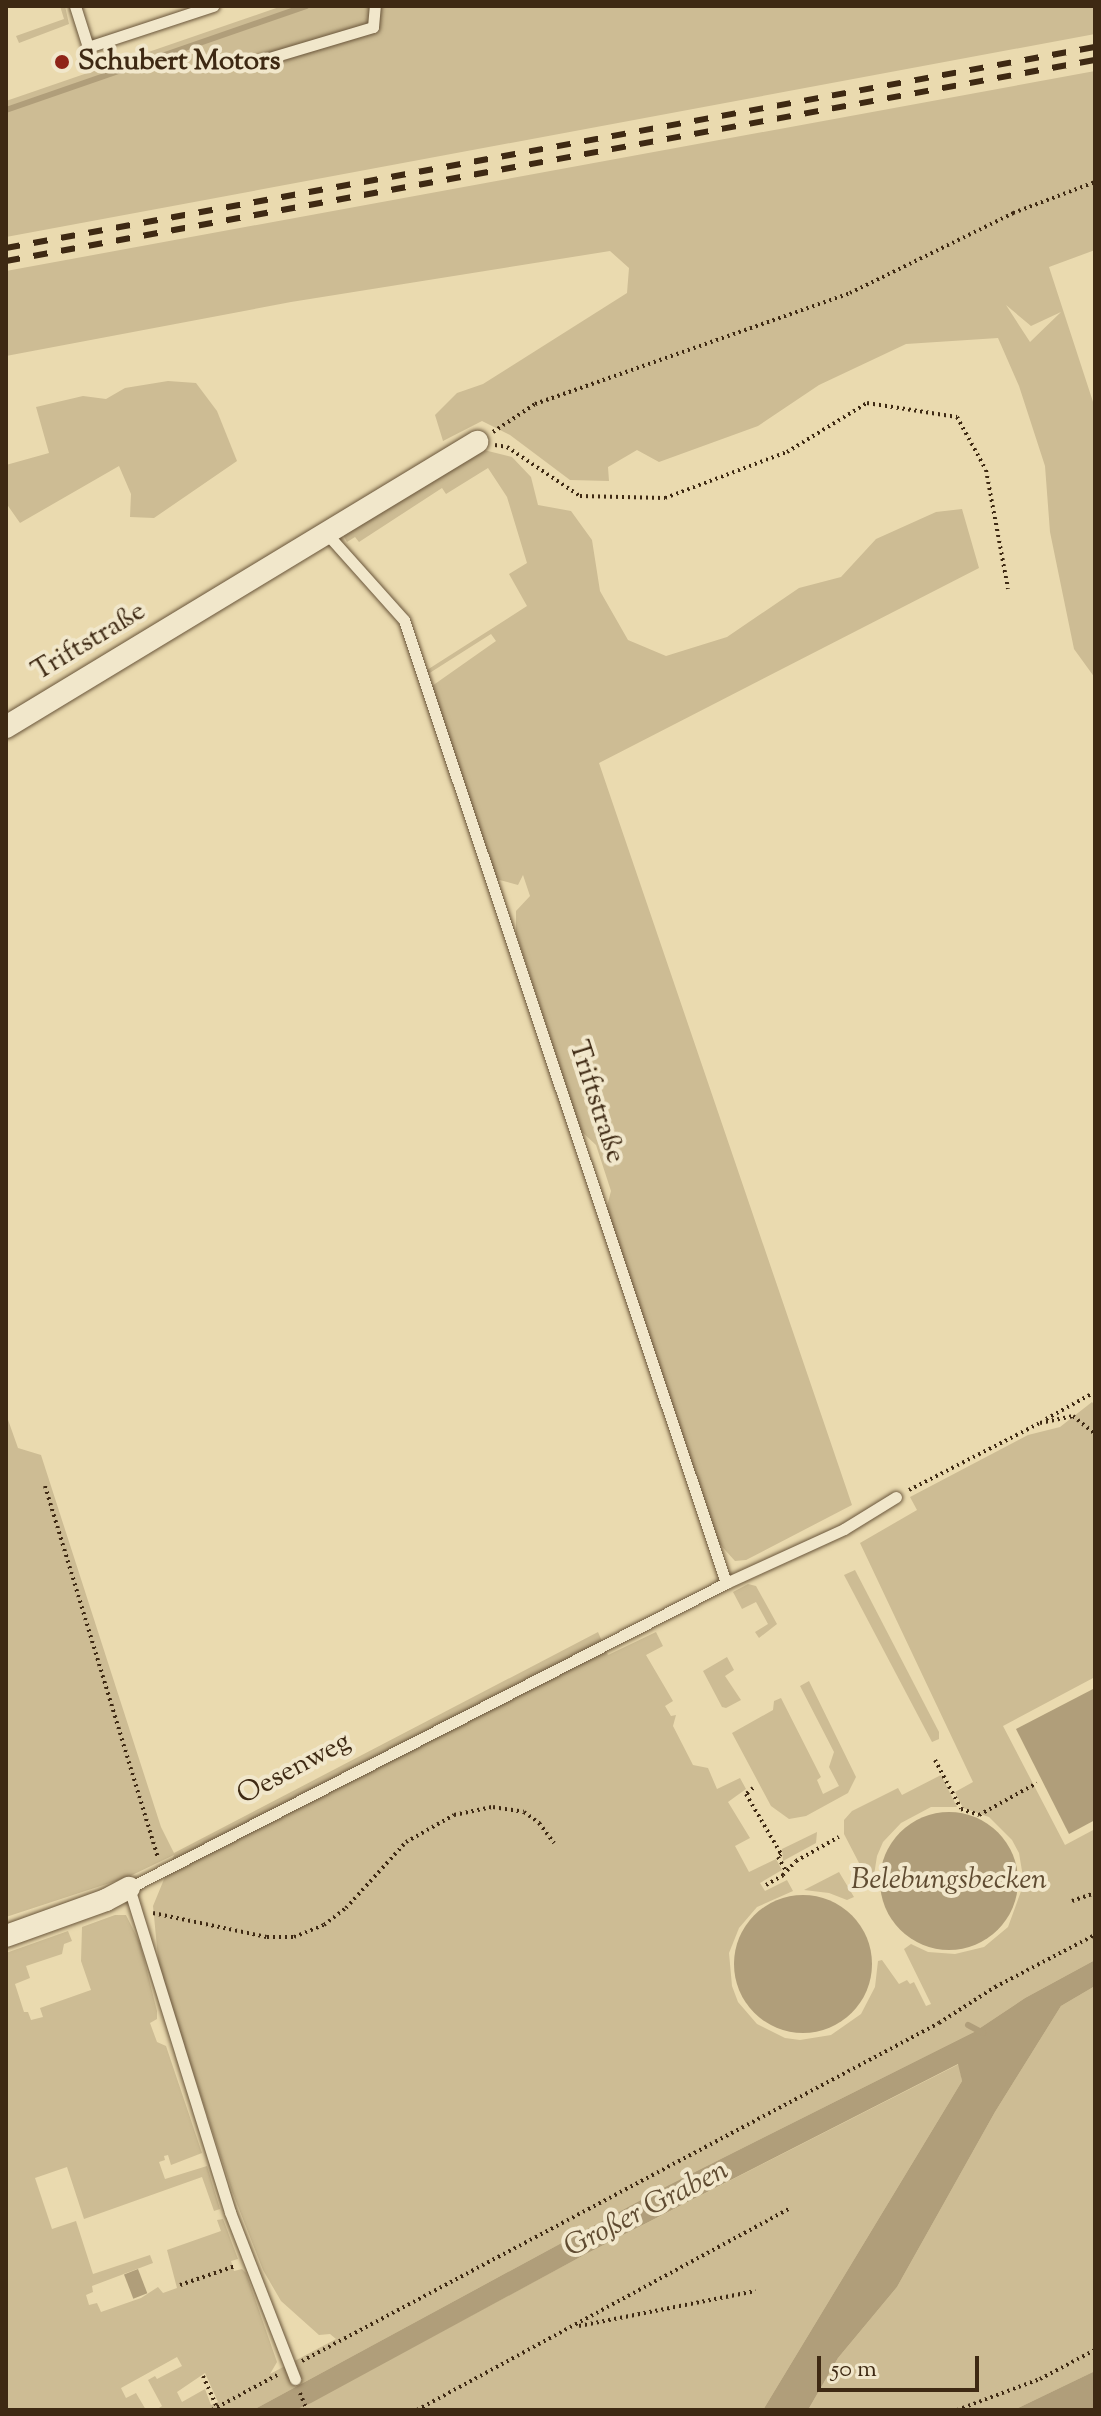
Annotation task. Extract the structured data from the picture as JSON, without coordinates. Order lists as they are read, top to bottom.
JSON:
{
  "streets": {
    "street": ["Triftstraße", "Oesenweg"]
  },
  "crossings": [
    ["Triftstraße", "Oesenweg"]
  ],
  "water": ["Belebungsbecken", "Großer Graben"],
  "places": ["Schubert Motors"],
  "scale_bar": "50 m"
}
